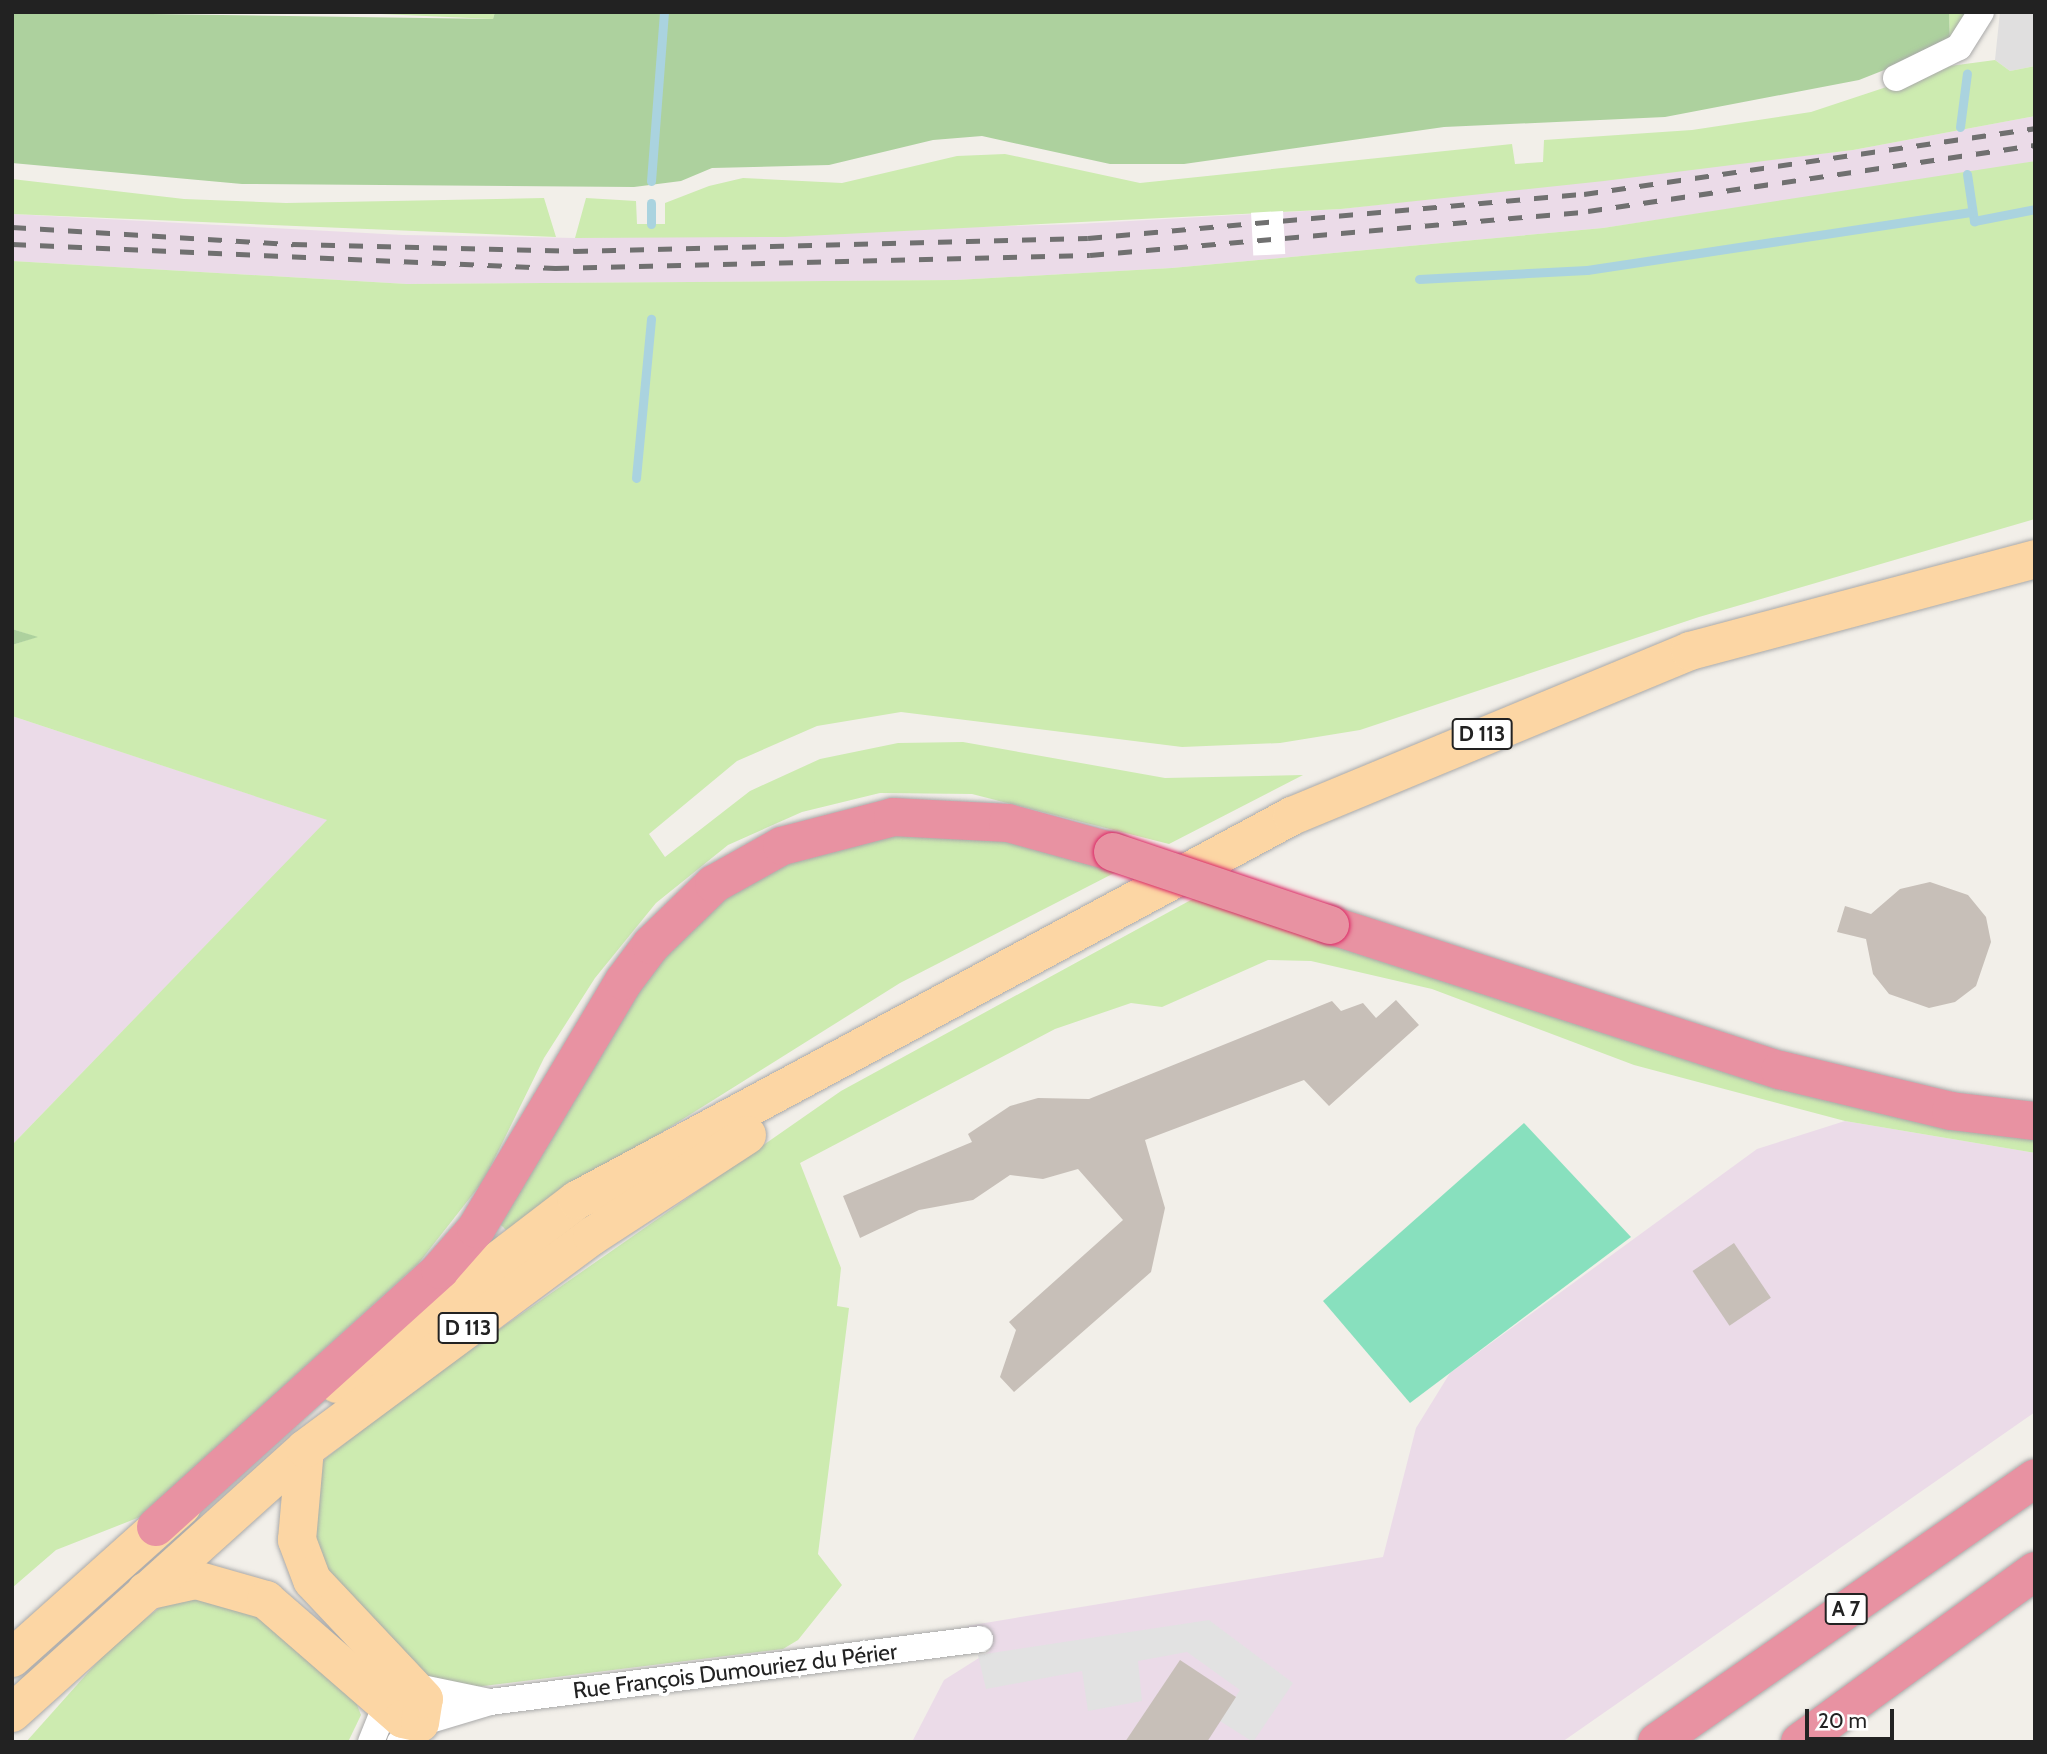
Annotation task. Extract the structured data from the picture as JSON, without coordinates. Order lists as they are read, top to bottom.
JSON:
{
  "streets": {
    "highway": ["A 7"],
    "main road": ["D 113"],
    "street": ["Rue François Dumouriez du Périer"]
  },
  "scale_bar": "20 m"
}
